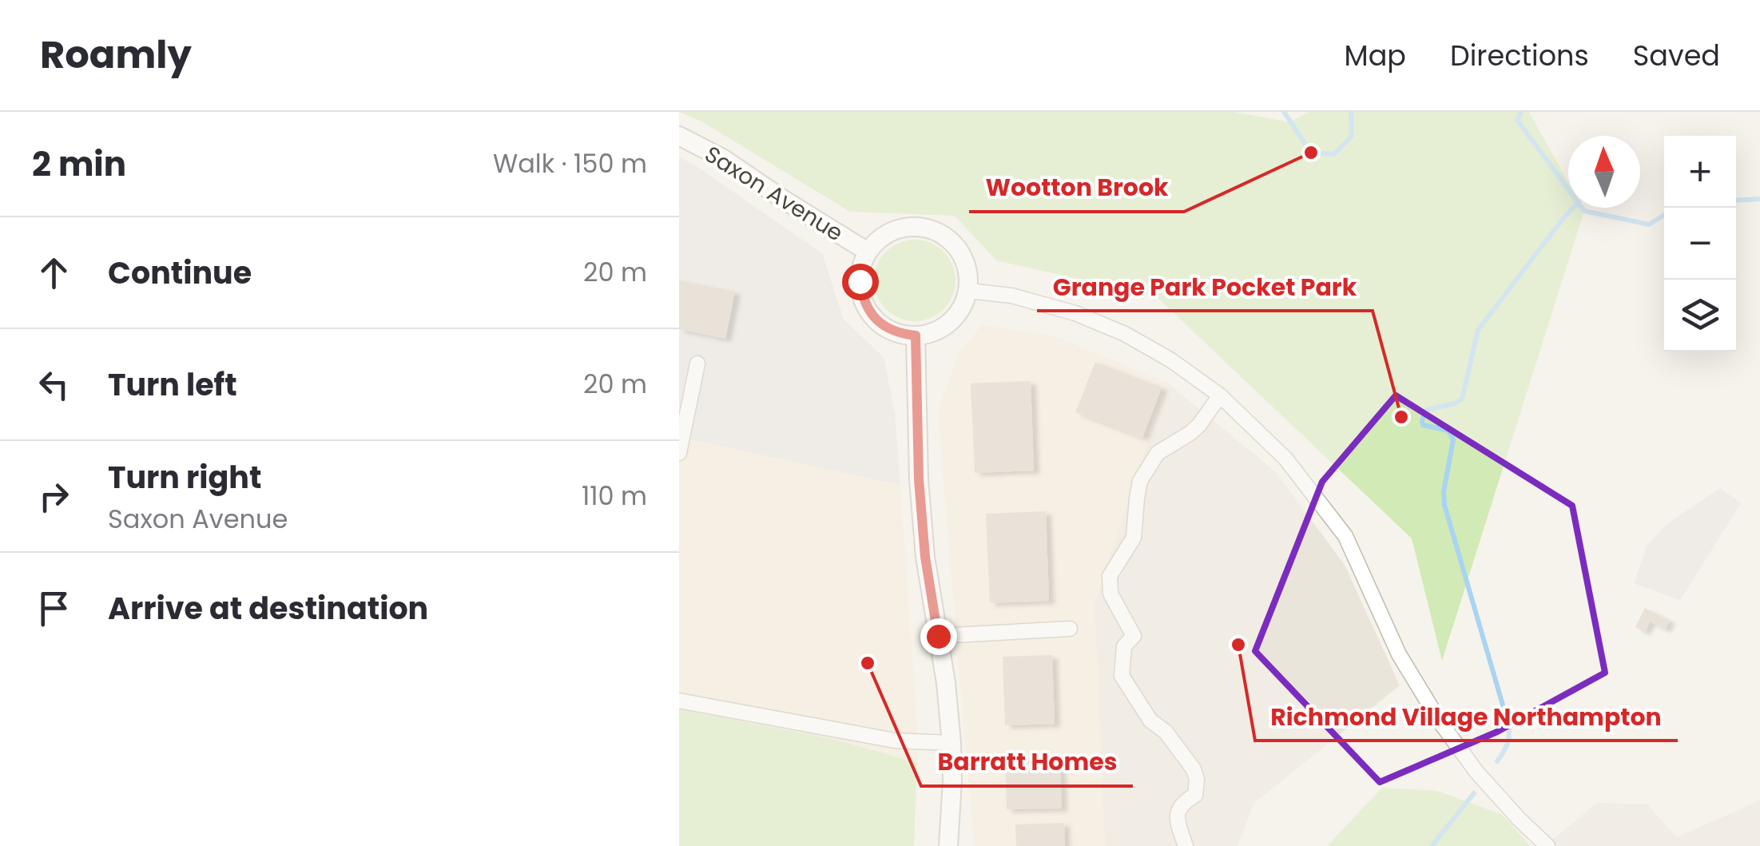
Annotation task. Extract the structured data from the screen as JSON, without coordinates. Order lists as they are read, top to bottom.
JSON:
{
  "streets": {
    "street": ["Saxon Avenue"]
  },
  "places": [
    "Wootton Brook",
    "Grange Park Pocket Park",
    "Richmond Village Northampton",
    "Barratt Homes"
  ],
  "north": "top",
  "page": {
    "header": "Roamly",
    "nav": ["Map", "Directions", "Saved"],
    "heading": ["2 min", "Walk · 150 m"],
    "map_buttons": ["+", "−"],
    "list": [
      ["Continue", "20 m"],
      ["Turn left", "20 m"],
      ["Turn right", "Saxon Avenue", "110 m"],
      "Arrive at destination"
    ]
  }
}
